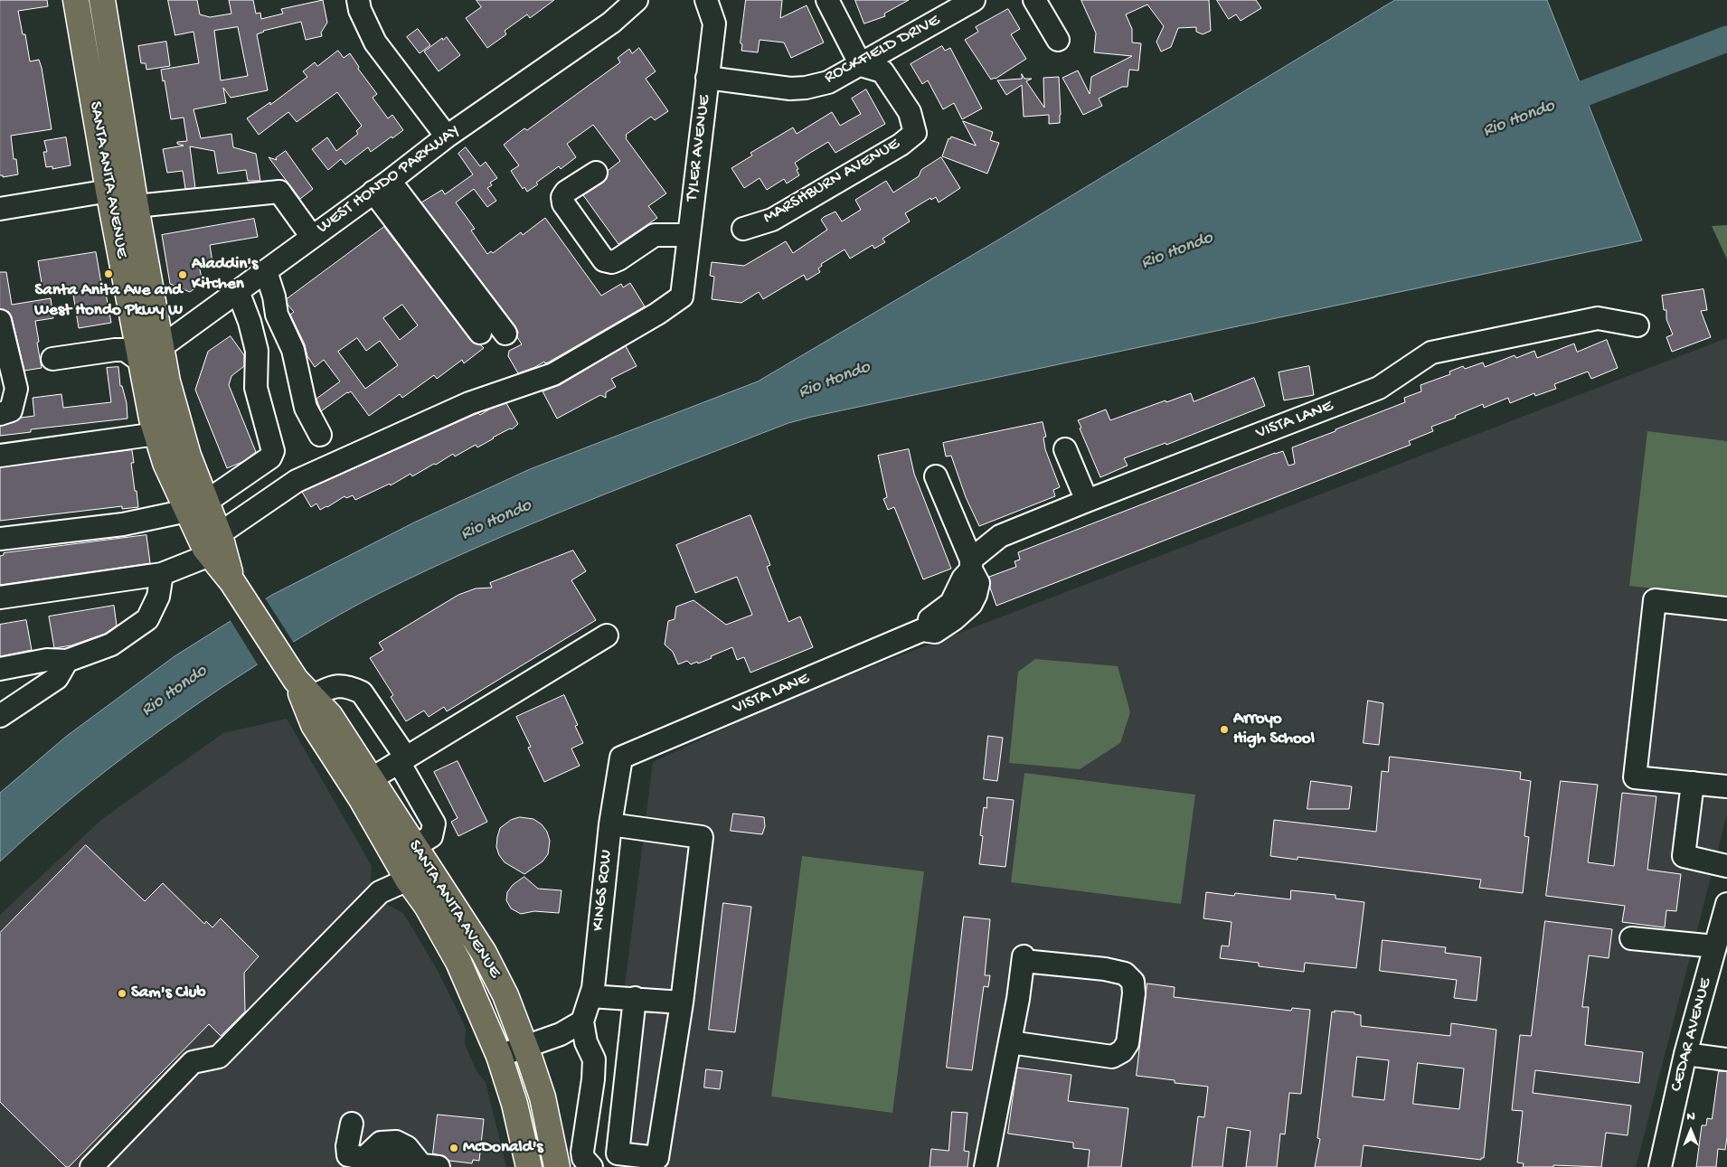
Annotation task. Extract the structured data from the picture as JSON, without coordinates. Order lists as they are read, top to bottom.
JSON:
{
  "streets": {
    "main road": ["SANTA ANITA AVENUE"],
    "street": [
      "ROCKFIELD DRIVE",
      "TYLER AVENUE",
      "WEST HONDO PARKWAY",
      "MARSHBURN AVENUE",
      "VISTA LANE",
      "KINGS ROW",
      "CEDAR AVENUE"
    ]
  },
  "crossings": [
    ["ROCKFIELD DRIVE", "TYLER AVENUE"],
    ["ROCKFIELD DRIVE", "MARSHBURN AVENUE"],
    ["TYLER AVENUE", "SANTA ANITA AVENUE"],
    ["SANTA ANITA AVENUE", "WEST HONDO PARKWAY"],
    ["VISTA LANE", "KINGS ROW"]
  ],
  "water": ["Rio Hondo"],
  "places": [
    "Santa Anita Ave and West Hondo Pkwy W",
    "Aladdin's Kitchen",
    "Arroyo High School",
    "Sam's Club",
    "McDonald's"
  ],
  "north": "top"
}
